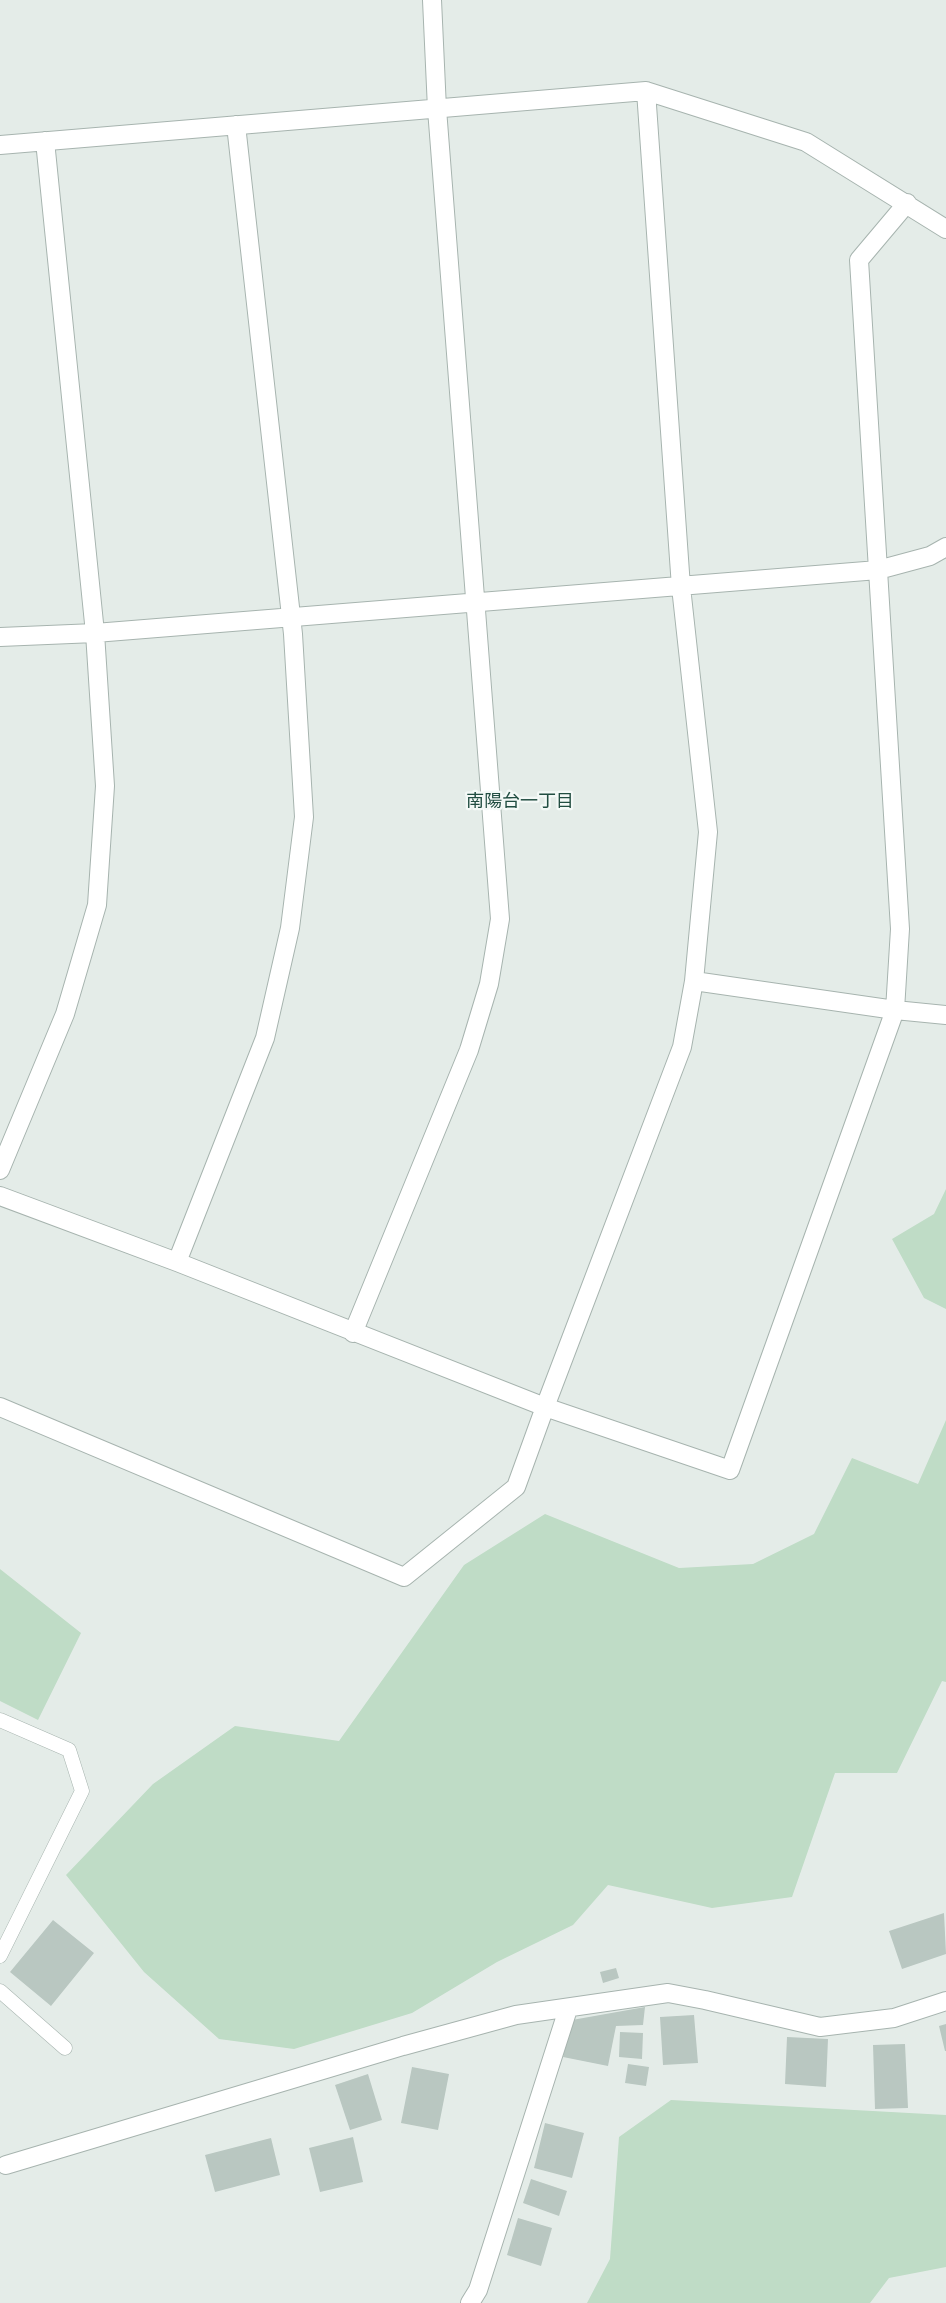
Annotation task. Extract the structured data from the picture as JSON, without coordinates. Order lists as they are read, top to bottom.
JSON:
{
  "districts": ["南陽台一丁目"]
}
